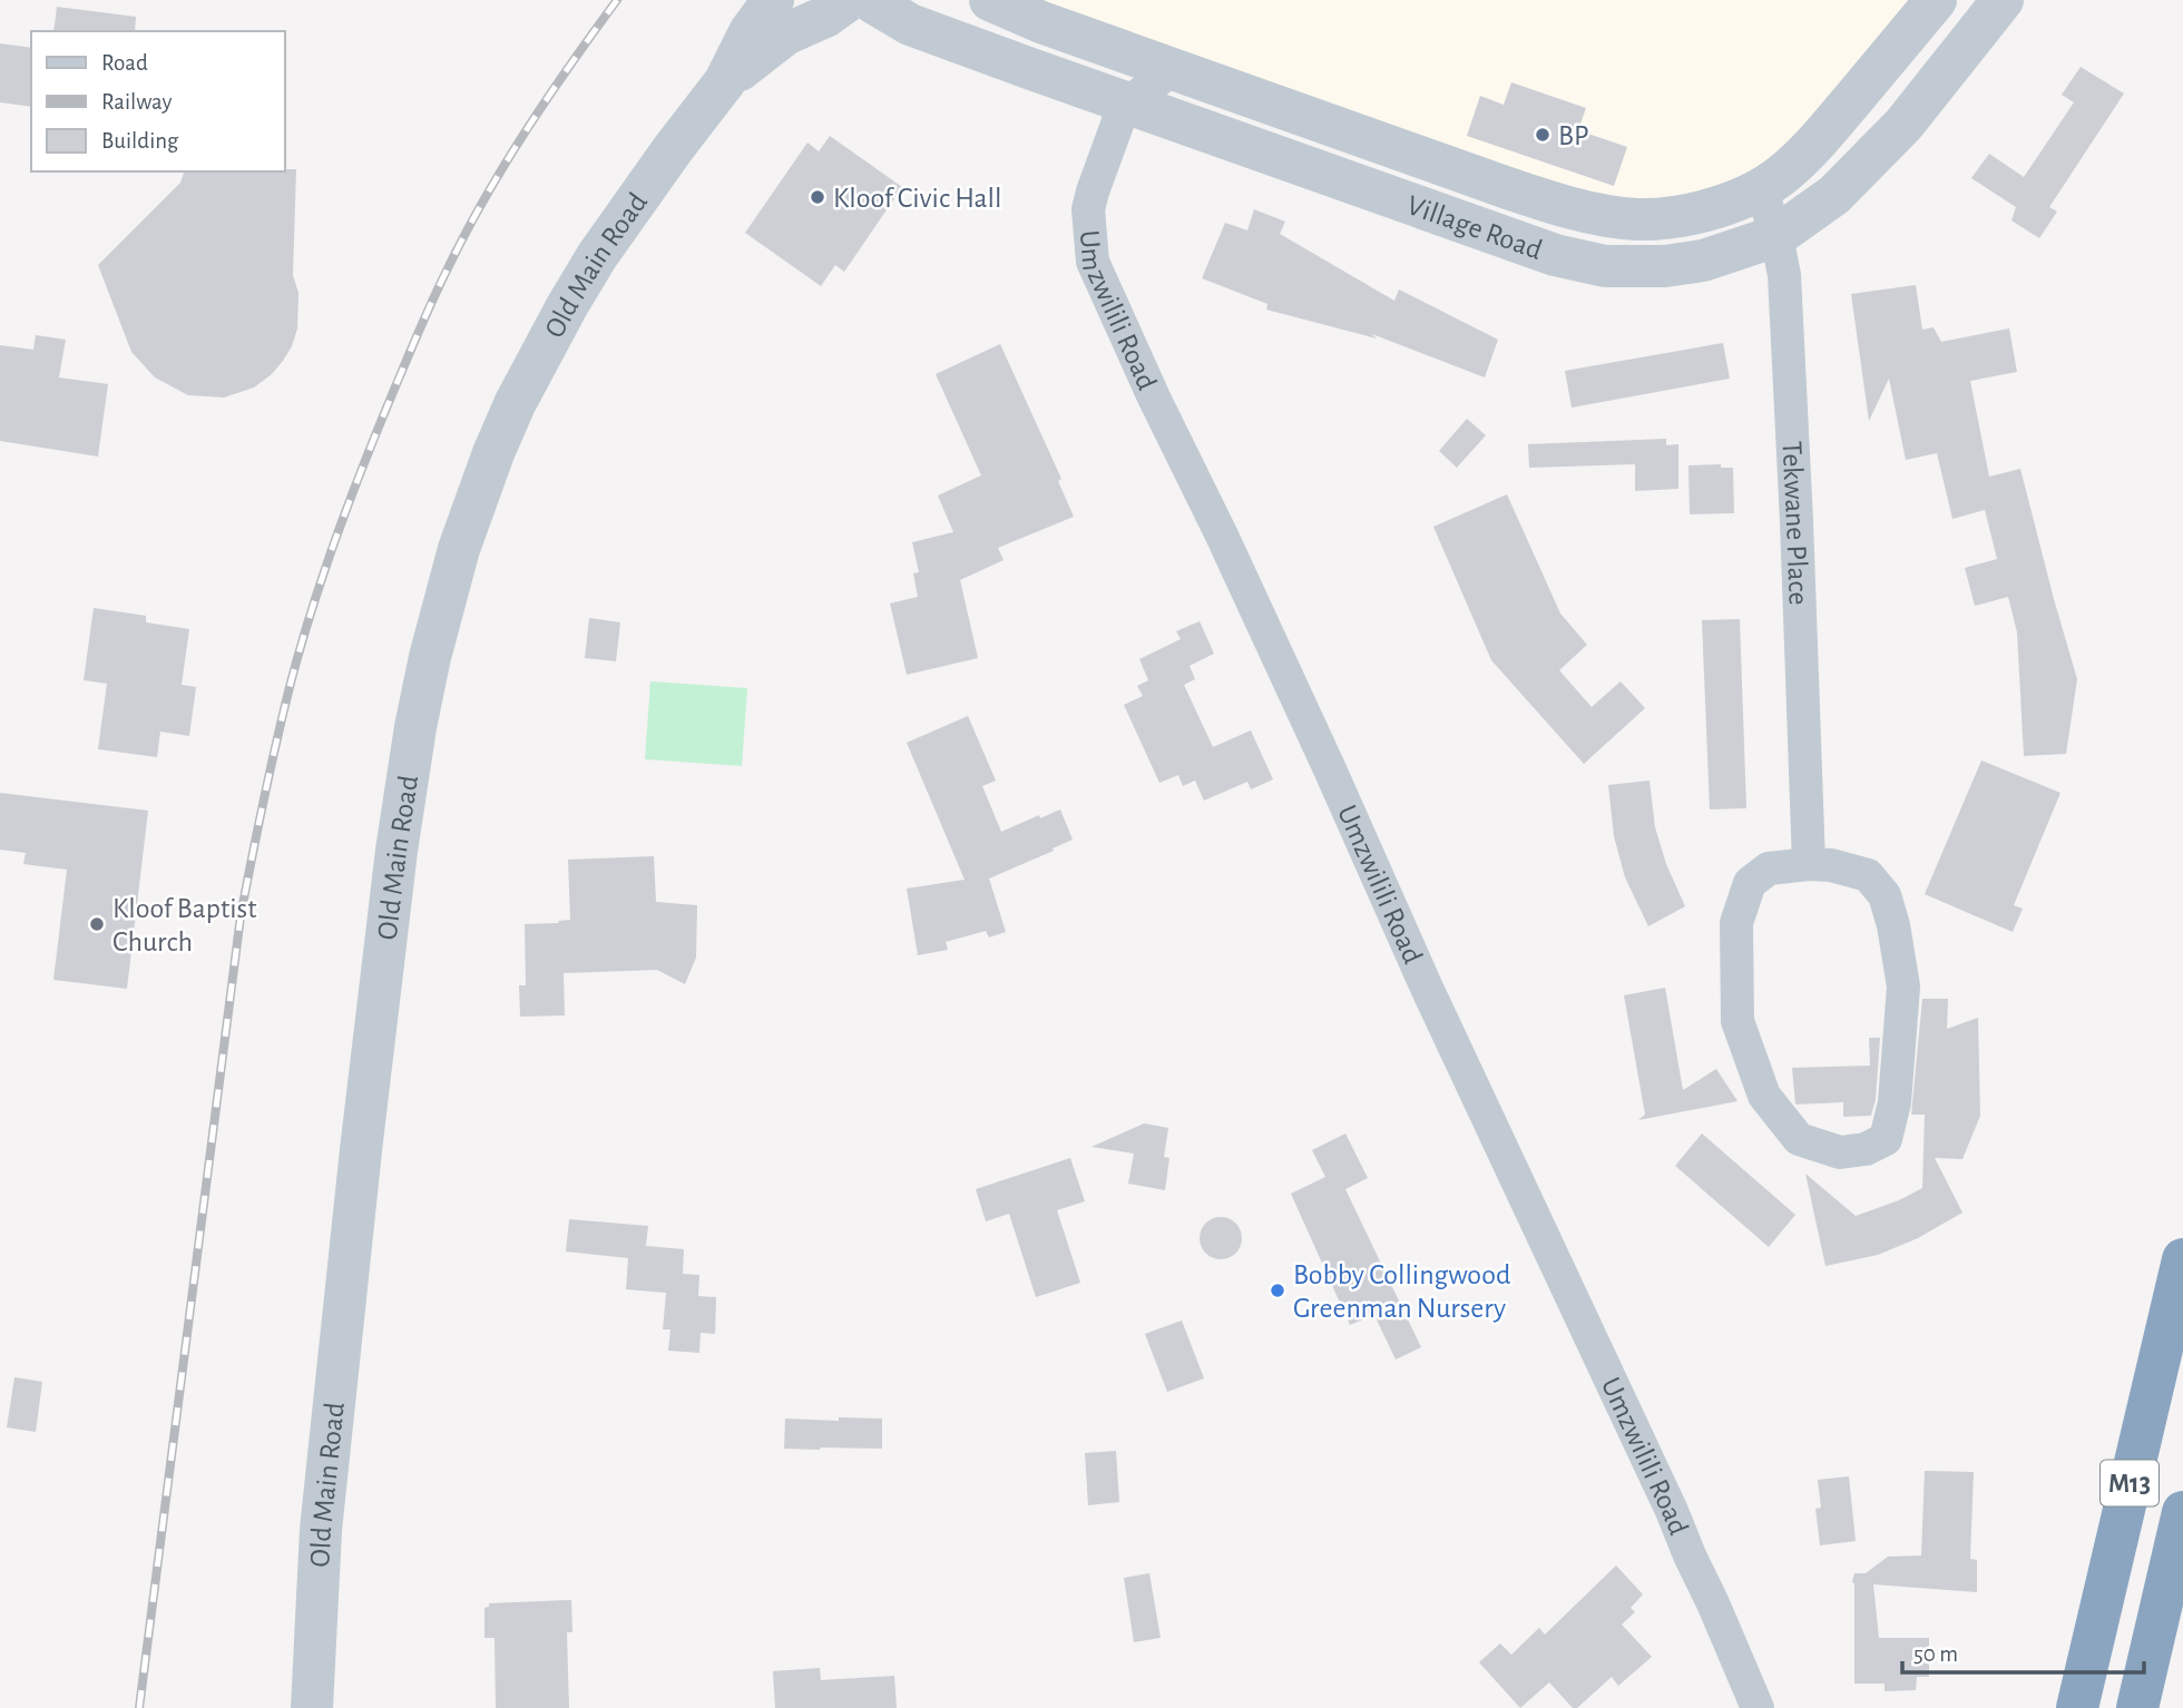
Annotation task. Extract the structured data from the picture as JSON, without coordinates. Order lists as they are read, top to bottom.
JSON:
{
  "streets": {
    "highway": ["M13"],
    "street": [
      "Village Road",
      "Old Main Road",
      "Umzwilili Road",
      "Tekwane Place"
    ]
  },
  "crossings": [
    ["Village Road", "Old Main Road"],
    ["Village Road", "Umzwilili Road"],
    ["Village Road", "Tekwane Place"]
  ],
  "places": [
    "BP",
    "Kloof Civic Hall",
    "Kloof Baptist Church",
    "Bobby Collingwood Greenman Nursery"
  ],
  "legend": ["Road", "Railway", "Building"],
  "scale_bar": "50 m"
}
